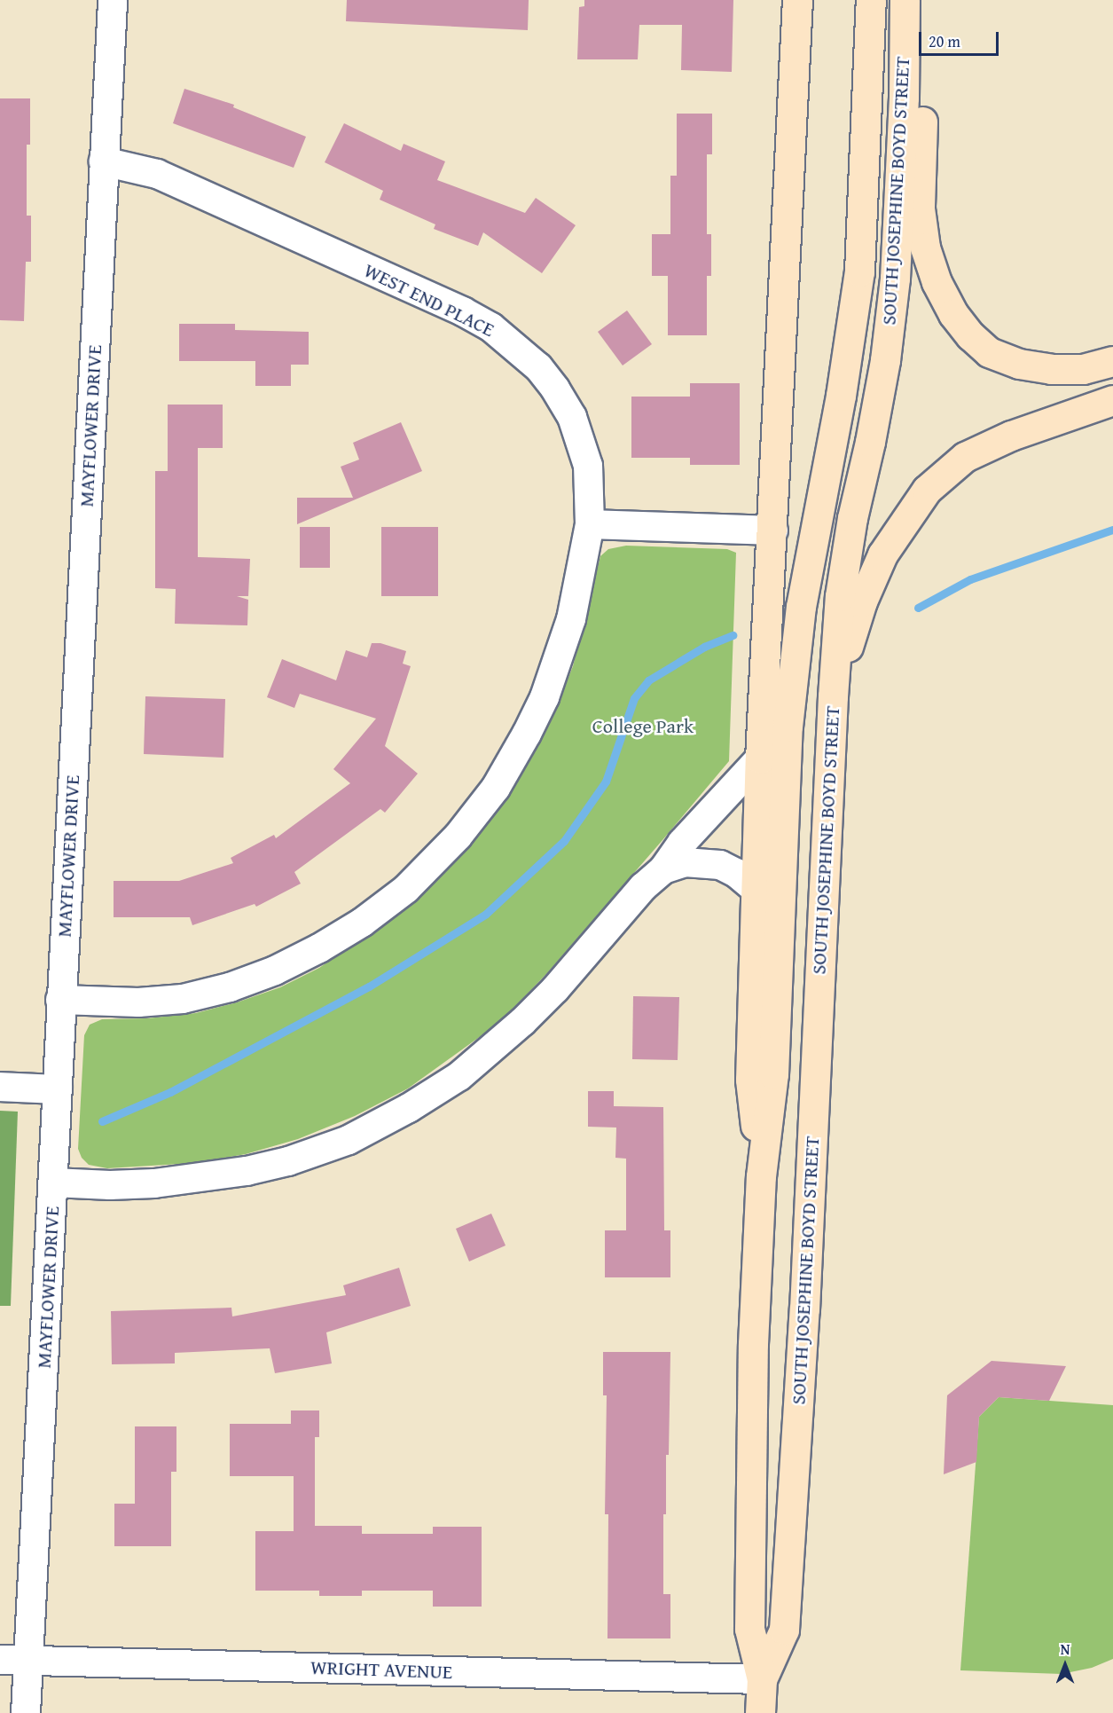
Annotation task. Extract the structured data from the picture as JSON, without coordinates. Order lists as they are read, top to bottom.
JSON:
{
  "streets": {
    "main road": ["SOUTH JOSEPHINE BOYD STREET"],
    "street": ["WEST END PLACE", "MAYFLOWER DRIVE", "WRIGHT AVENUE"]
  },
  "crossings": [
    ["SOUTH JOSEPHINE BOYD STREET", "WRIGHT AVENUE"],
    ["WEST END PLACE", "MAYFLOWER DRIVE"],
    ["MAYFLOWER DRIVE", "WRIGHT AVENUE"]
  ],
  "parks": ["College Park"],
  "scale_bar": "20 m",
  "north": "top"
}
